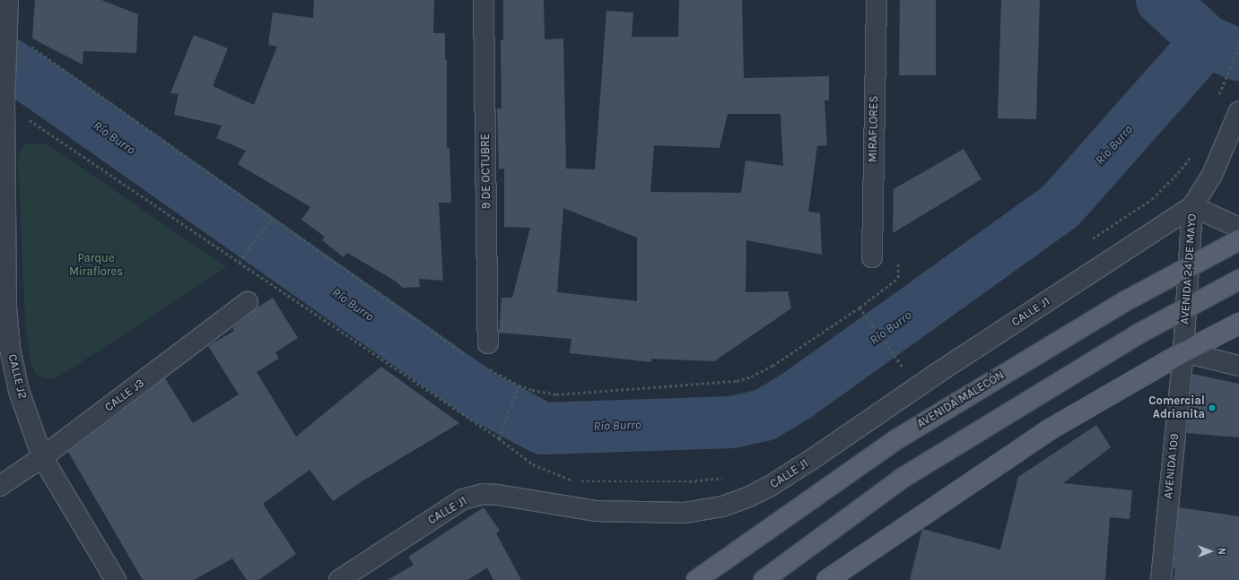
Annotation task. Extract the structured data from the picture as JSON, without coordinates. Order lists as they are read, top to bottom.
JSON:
{
  "streets": {
    "main road": ["AVENIDA MALECÓN"],
    "street": [
      "MIRAFLORES",
      "9 DE OCTUBRE",
      "AVENIDA 24 DE MAYO",
      "CALLE J1",
      "CALLE J2",
      "CALLE J3",
      "AVENIDA 109"
    ]
  },
  "crossings": [
    ["AVENIDA 24 DE MAYO", "CALLE J1"],
    ["AVENIDA 24 DE MAYO", "AVENIDA 109"],
    ["CALLE J2", "CALLE J3"]
  ],
  "water": ["Río Burro"],
  "parks": ["Parque Miraflores"],
  "places": ["Comercial Adrianita"],
  "north": "right"
}
